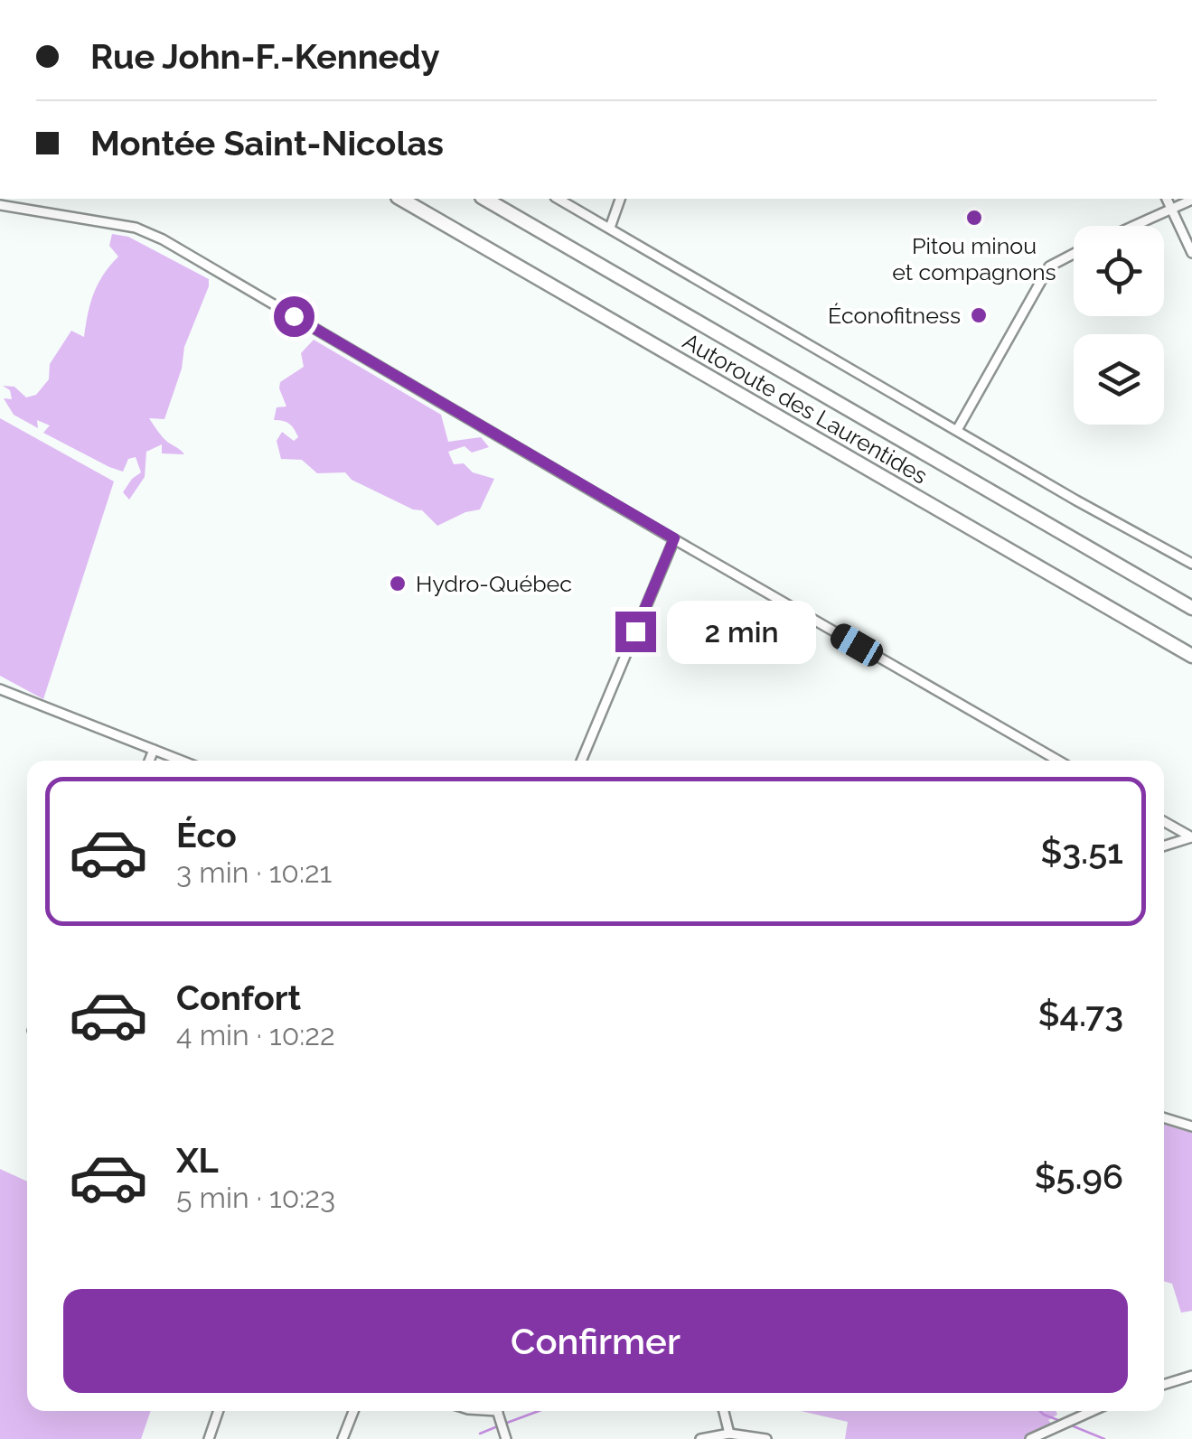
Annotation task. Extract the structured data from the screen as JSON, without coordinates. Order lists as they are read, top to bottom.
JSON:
{
  "streets": {
    "highway": ["Autoroute des Laurentides"]
  },
  "places": ["Pitou minou et compagnons", "Éconofitness", "Hydro-Québec"],
  "page": {
    "banner": ["Rue John-F.-Kennedy", "Montée Saint-Nicolas"],
    "bubble": "2 min",
    "list": [
      {
        "name": "Éco",
        "note": "3 min · 10:21",
        "value": "$3.51"
      },
      {
        "name": "Confort",
        "note": "4 min · 10:22",
        "value": "$4.73"
      },
      {
        "name": "XL",
        "note": "5 min · 10:23",
        "value": "$5.96"
      }
    ],
    "buttons": "Confirmer"
  }
}
